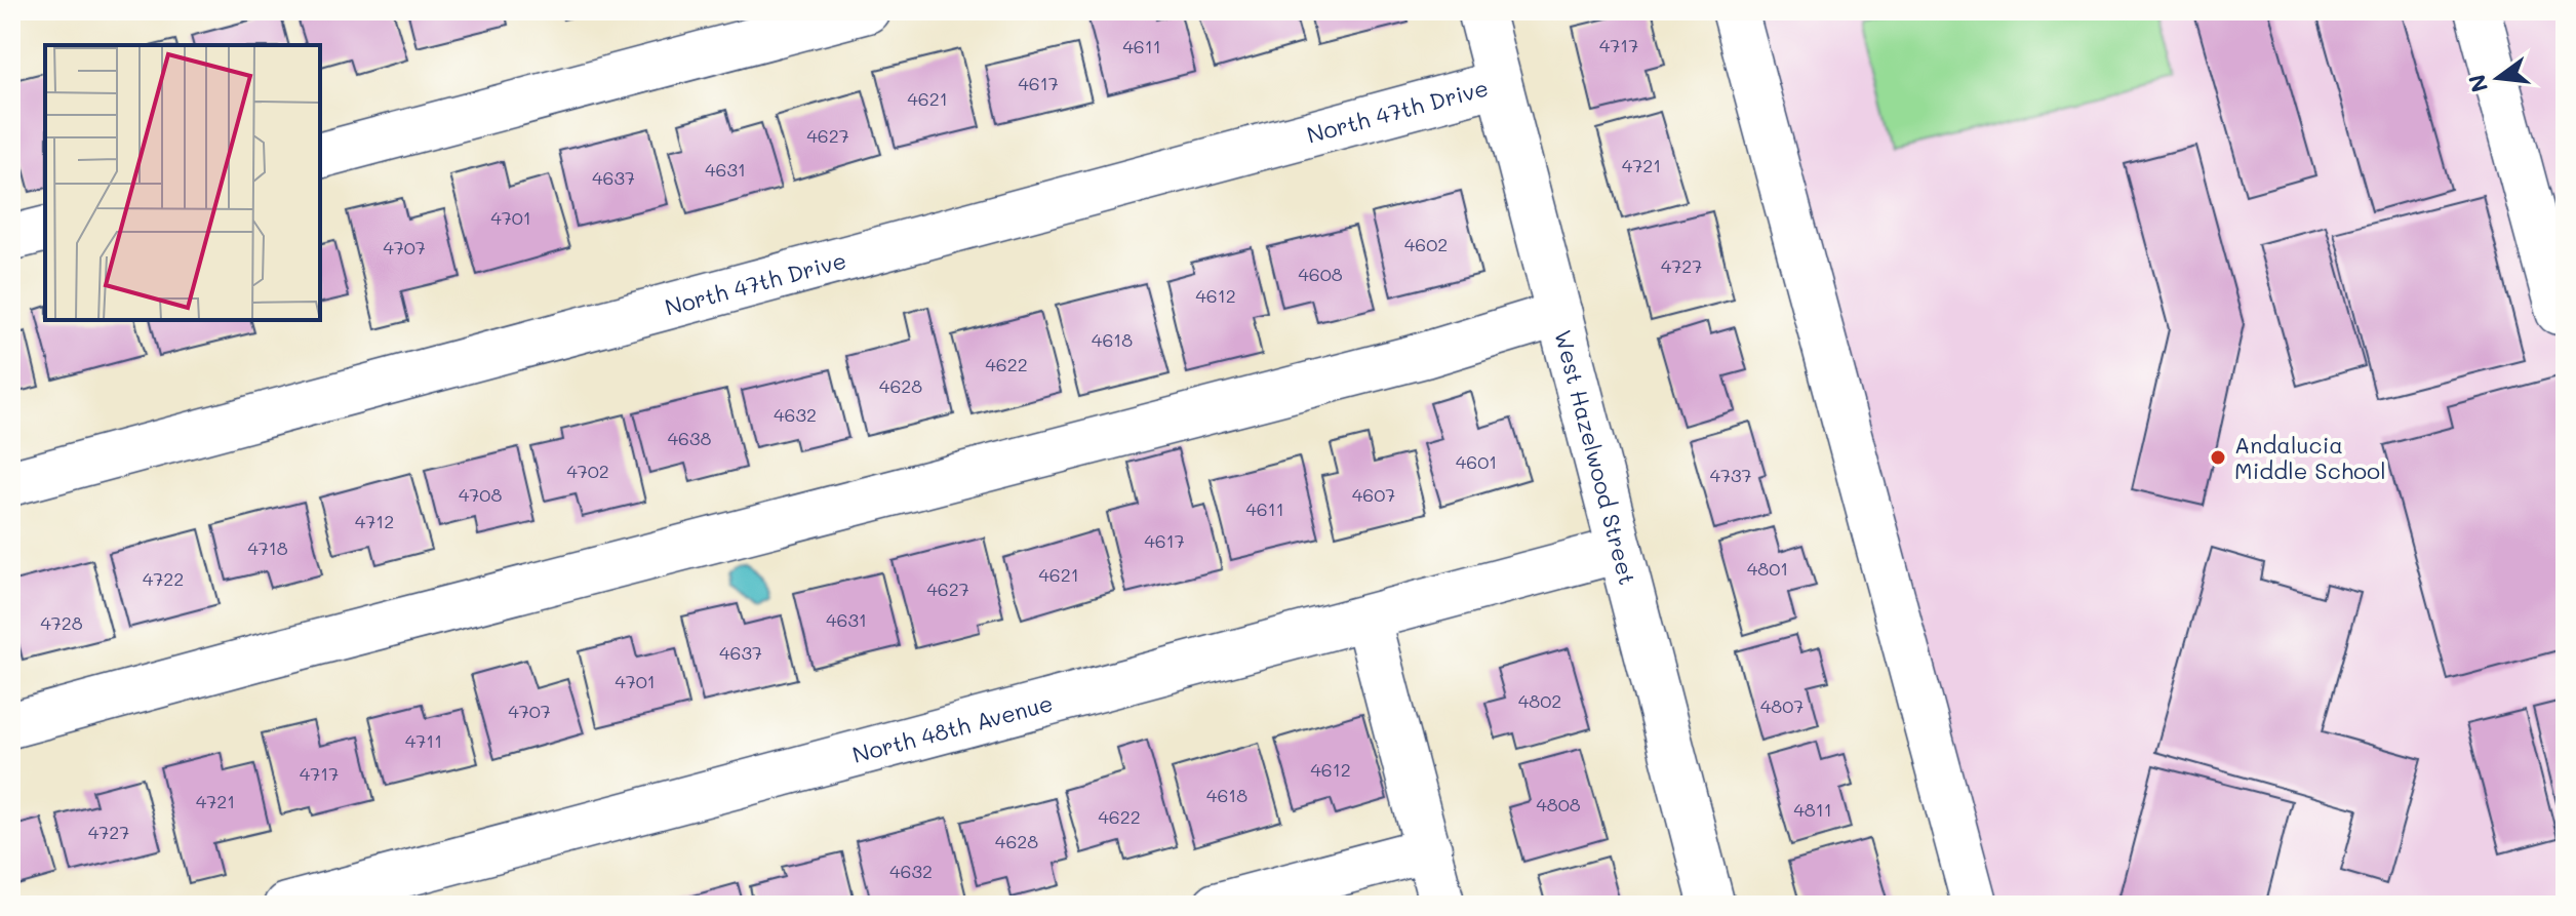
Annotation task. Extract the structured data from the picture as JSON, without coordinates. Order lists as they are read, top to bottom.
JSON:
{
  "streets": {
    "street": ["North 47th Drive", "West Hazelwood Street", "North 48th Avenue"]
  },
  "crossings": [
    ["North 47th Drive", "West Hazelwood Street"],
    ["West Hazelwood Street", "North 48th Avenue"]
  ],
  "places": ["Andalucia Middle School"],
  "house_numbers": [
    "4717",
    "4611",
    "4617",
    "4621",
    "4627",
    "4721",
    "4631",
    "4637",
    "4701",
    "4602",
    "4707",
    "4727",
    "4608",
    "4612",
    "4618",
    "4622",
    "4628",
    "4632",
    "4638",
    "4601",
    "4702",
    "4737",
    "4708",
    "4607",
    "4611",
    "4712",
    "4617",
    "4718",
    "4801",
    "4621",
    "4722",
    "4627",
    "4631",
    "4728",
    "4637",
    "4701",
    "4802",
    "4807",
    "4707",
    "4711",
    "4612",
    "4717",
    "4618",
    "4721",
    "4808",
    "4811",
    "4622",
    "4727",
    "4628",
    "4632"
  ],
  "north": "left"
}
